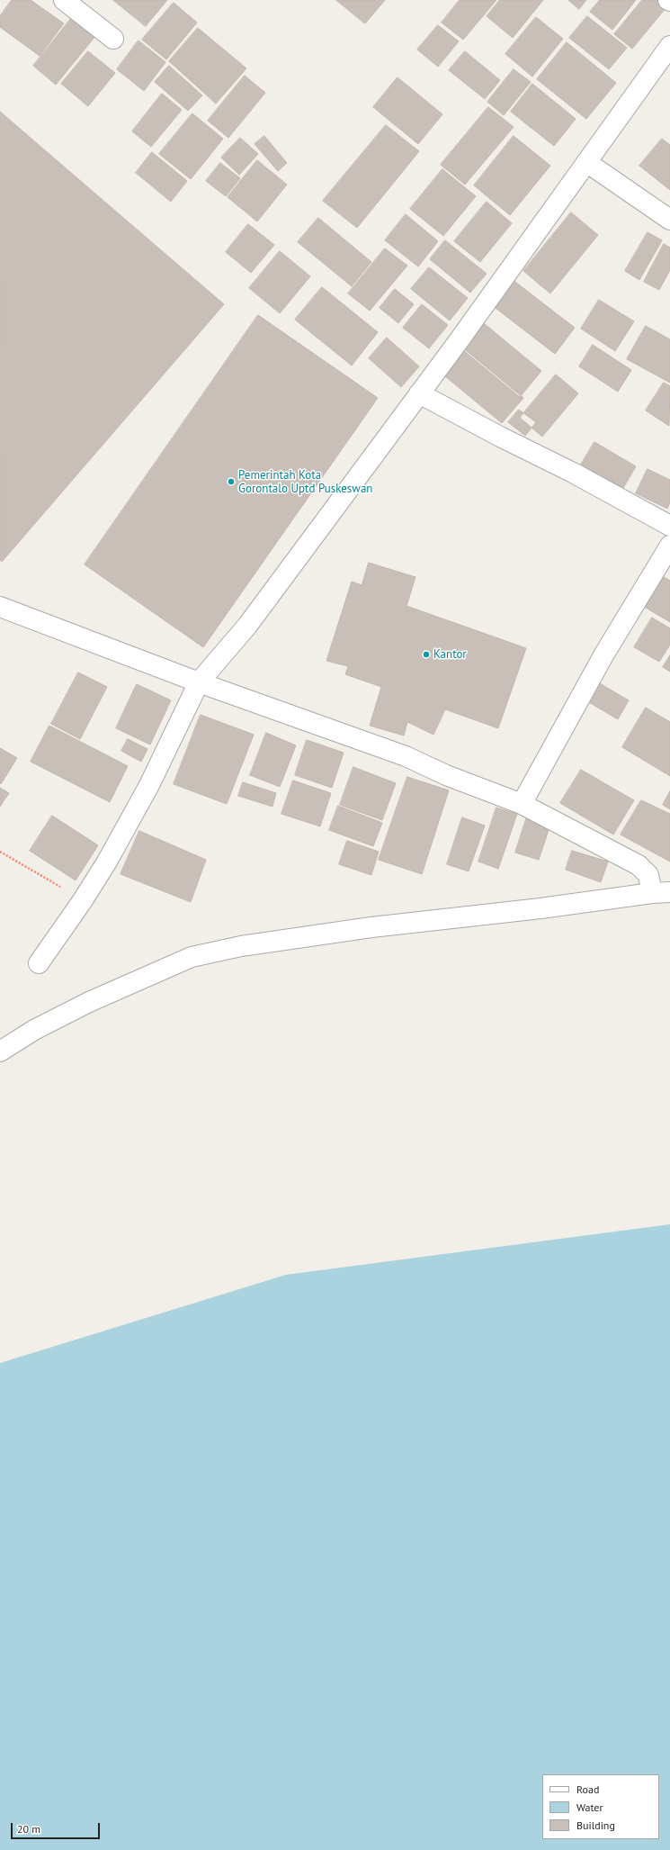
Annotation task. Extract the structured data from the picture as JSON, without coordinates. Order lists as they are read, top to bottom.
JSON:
{
  "places": ["Pemerintah Kota Gorontalo Uptd Puskeswan", "Kantor"],
  "legend": ["Road", "Water", "Building"],
  "scale_bar": "20 m"
}
